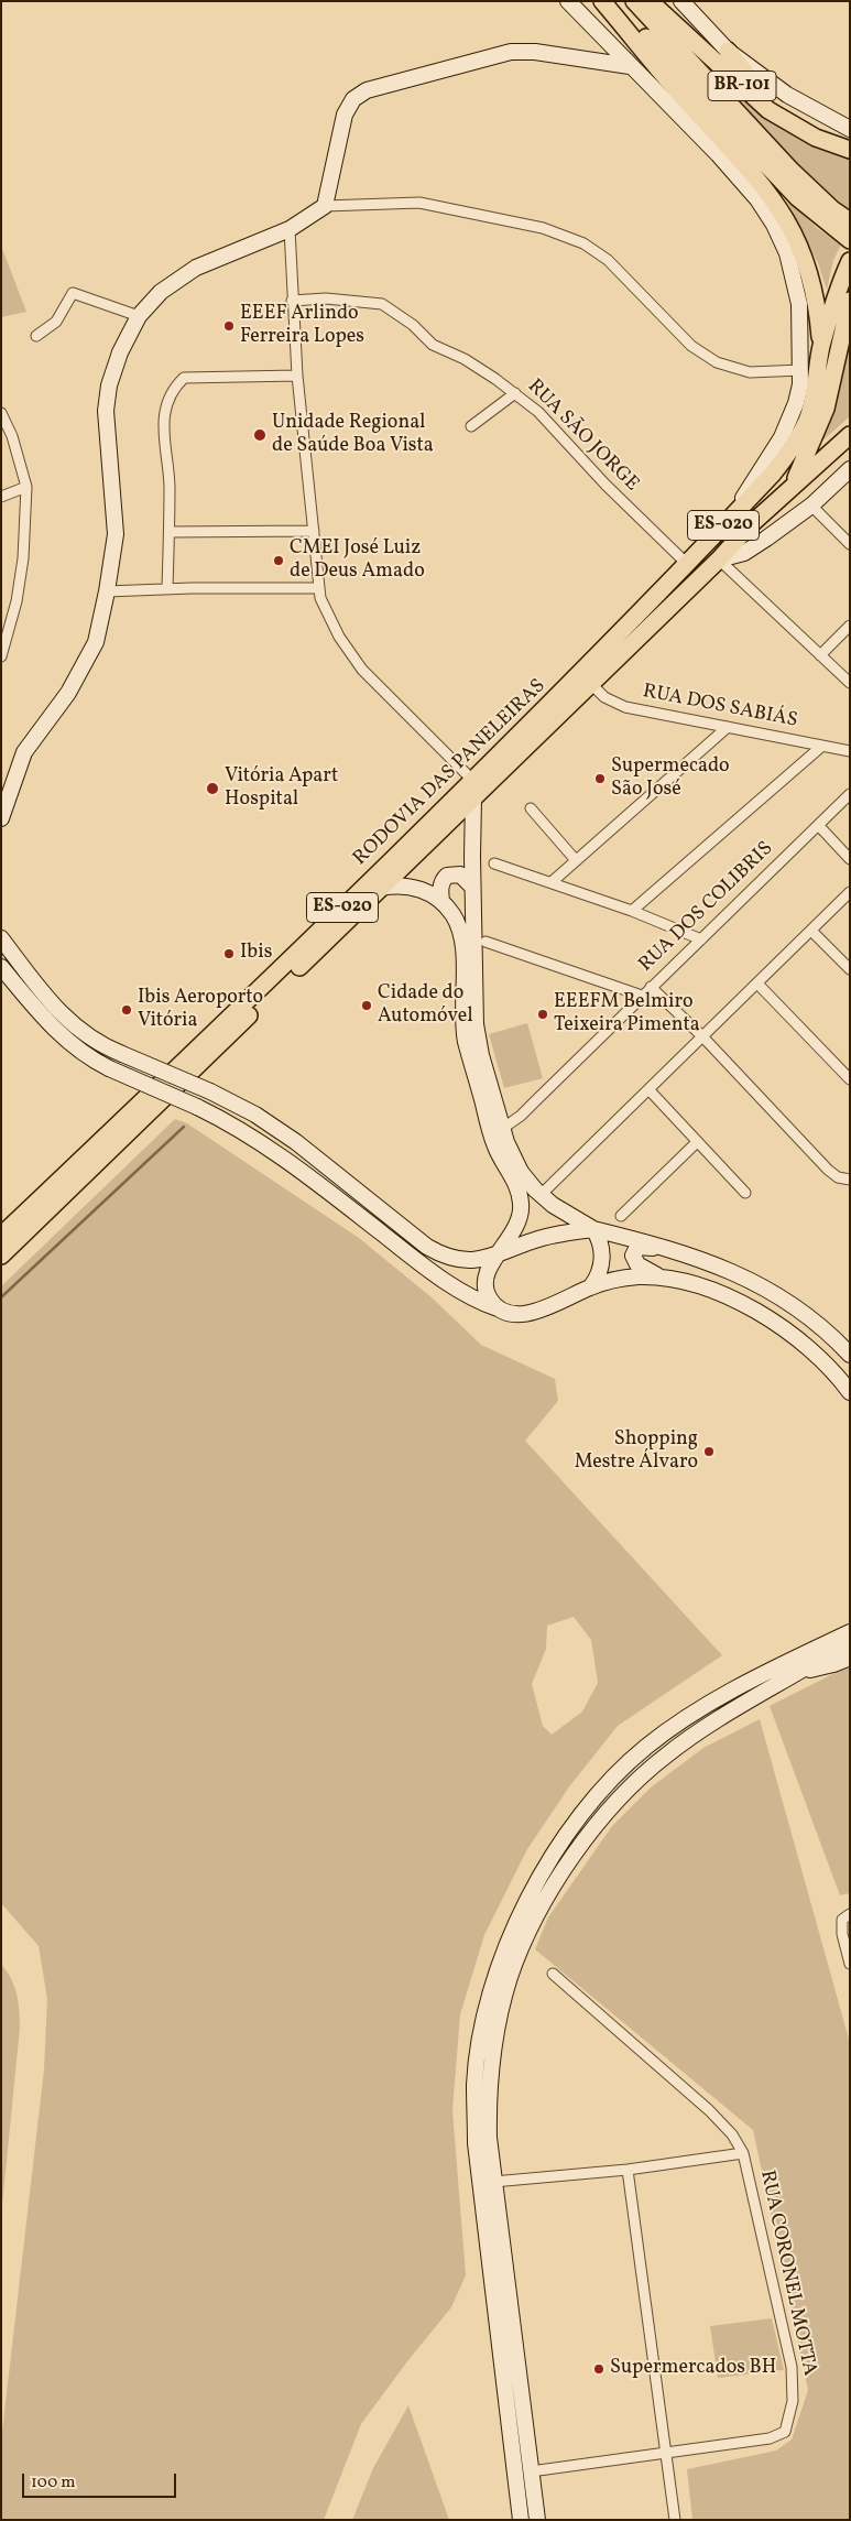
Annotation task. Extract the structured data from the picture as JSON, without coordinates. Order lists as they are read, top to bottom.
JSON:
{
  "streets": {
    "main road": ["BR-101", "ES-020", "RODOVIA DAS PANELEIRAS"],
    "street": [
      "RUA SÃO JORGE",
      "RUA DOS SABIÁS",
      "RUA DOS COLIBRIS",
      "RUA CORONEL MOTTA"
    ]
  },
  "crossings": [
    ["RUA SÃO JORGE", "RODOVIA DAS PANELEIRAS"],
    ["RUA DOS SABIÁS", "RODOVIA DAS PANELEIRAS"]
  ],
  "places": [
    "EEEF Arlindo Ferreira Lopes",
    "Unidade Regional de Saúde Boa Vista",
    "CMEI José Luiz de Deus Amado",
    "Supermecado São José",
    "Vitória Apart Hospital",
    "Ibis",
    "Cidade do Automóvel",
    "Ibis Aeroporto Vitória",
    "EEEFM Belmiro Teixeira Pimenta",
    "Shopping Mestre Álvaro",
    "Supermercados BH"
  ],
  "scale_bar": "100 m"
}
